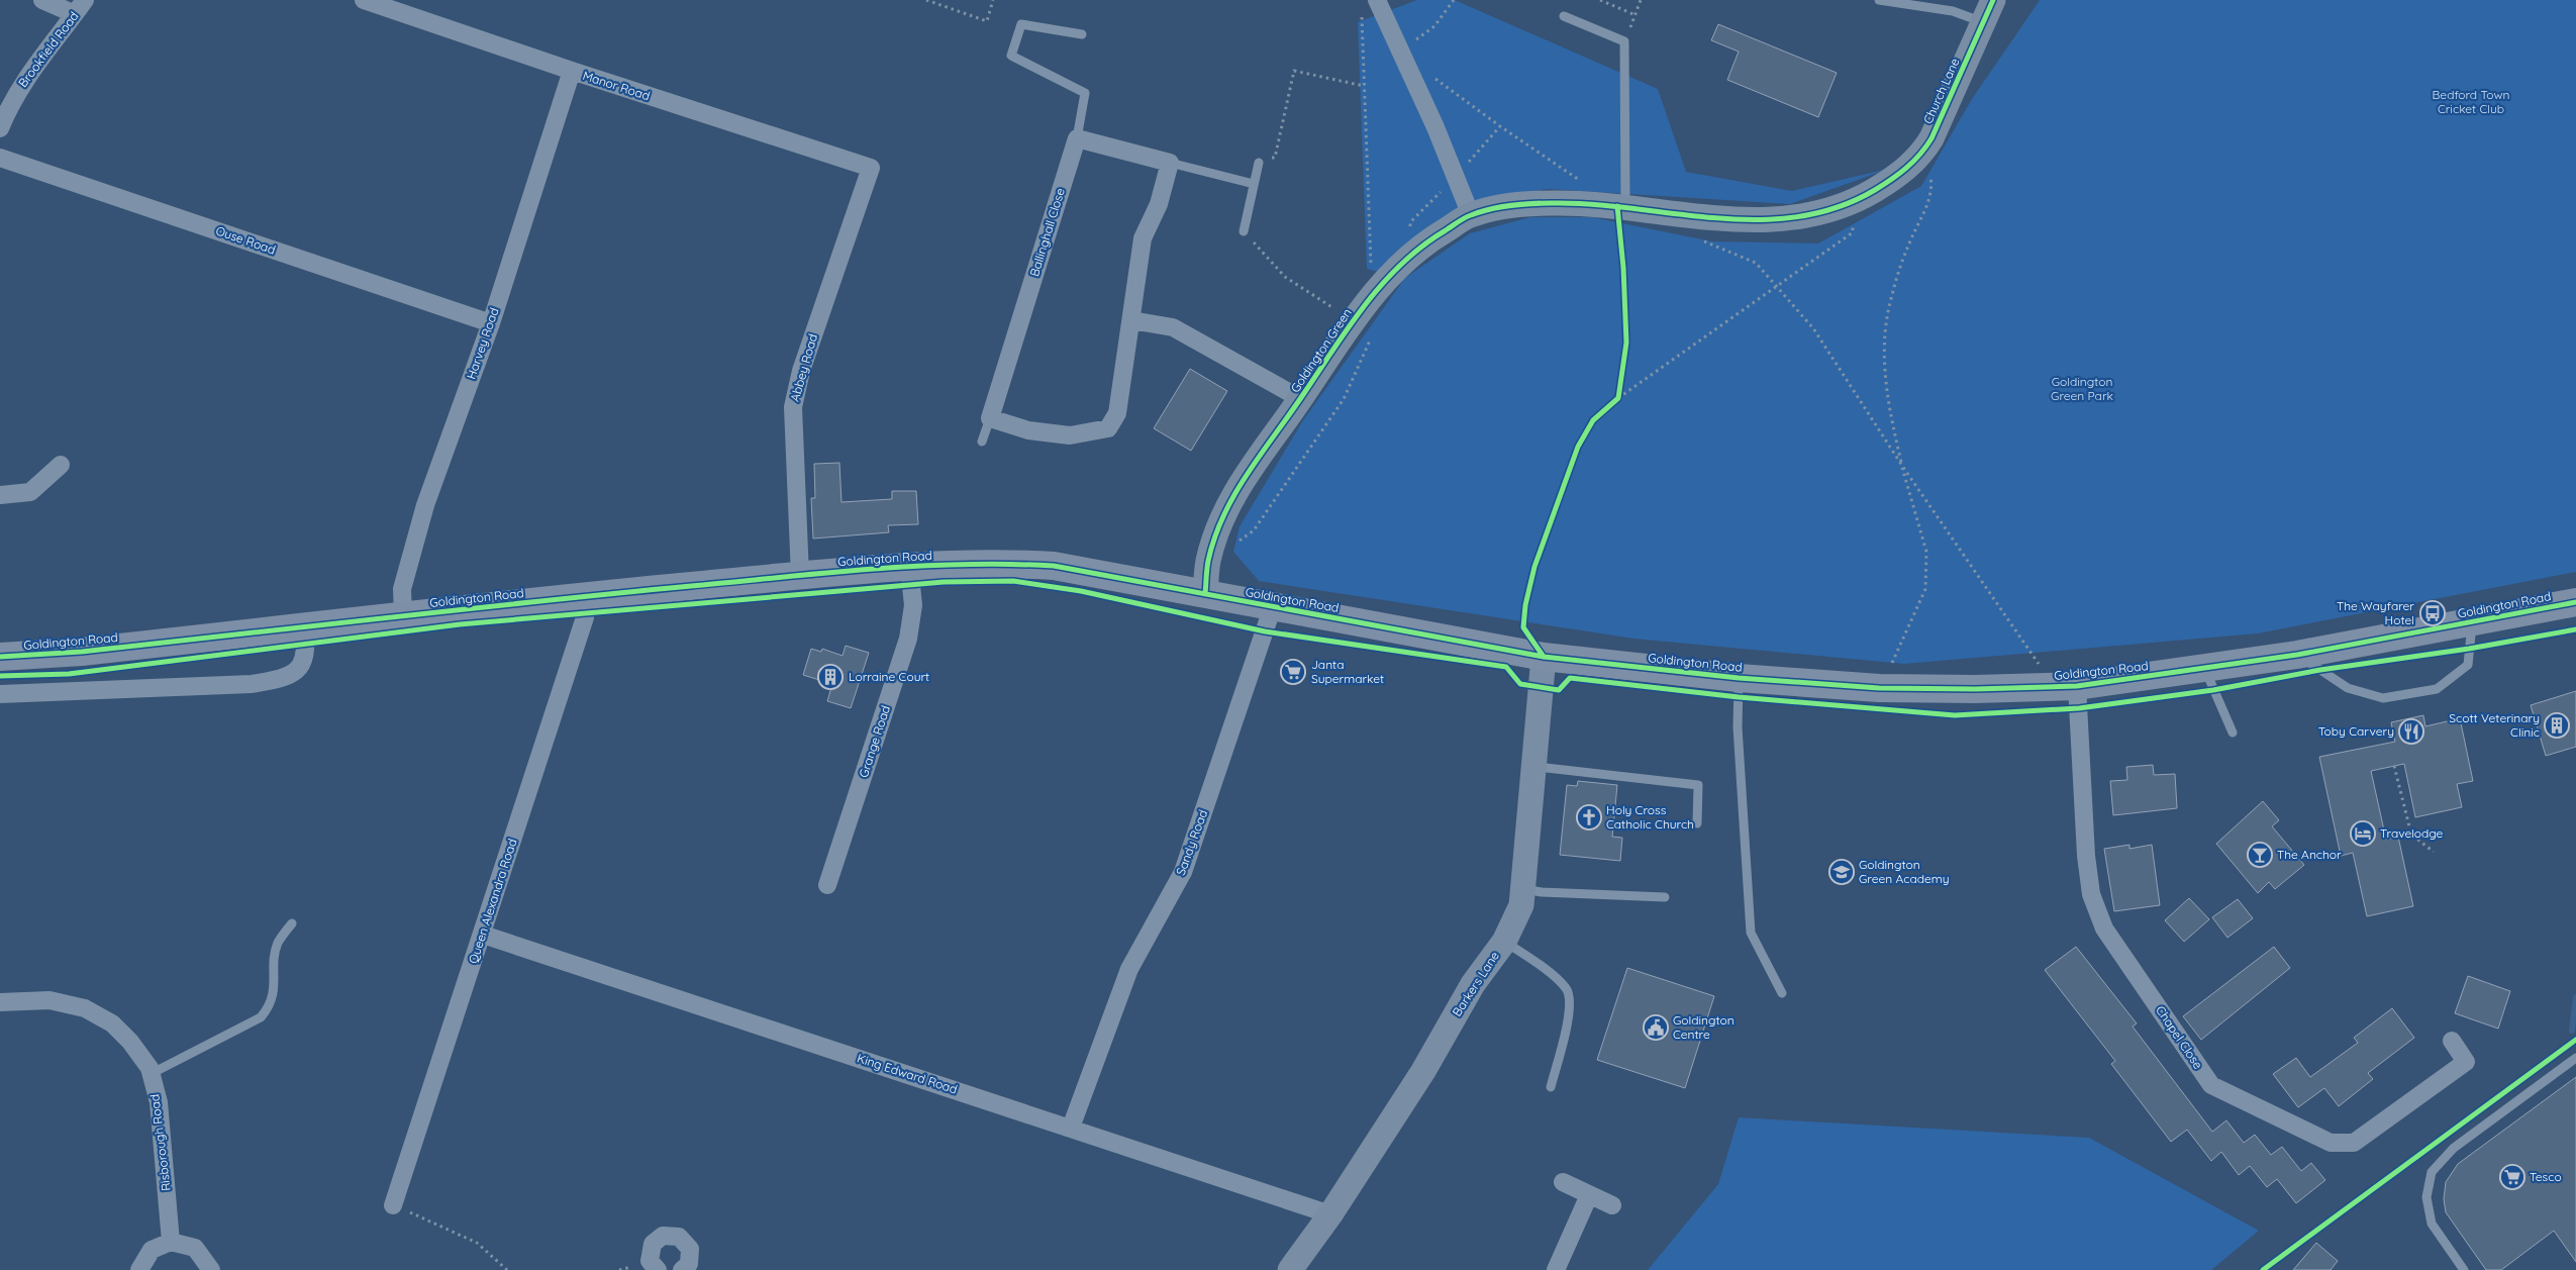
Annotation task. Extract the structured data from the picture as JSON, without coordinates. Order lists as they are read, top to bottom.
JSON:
{
  "streets": {
    "main road": ["Goldington Road"],
    "street": [
      "Brookfield Road",
      "Manor Road",
      "Church Lane",
      "Ballinghall Close",
      "Ouse Road",
      "Harvey Road",
      "Goldington Green",
      "Abbey Road",
      "Grange Road",
      "Sandy Road",
      "Queen Alexandra Road",
      "Barkers Lane",
      "Chapel Close",
      "King Edward Road",
      "Risborough Road"
    ]
  },
  "crossings": [
    ["Manor Road", "Harvey Road"],
    ["Manor Road", "Abbey Road"],
    ["Church Lane", "Goldington Green"],
    ["Ouse Road", "Harvey Road"],
    ["Harvey Road", "Goldington Road"],
    ["Goldington Green", "Goldington Road"],
    ["Abbey Road", "Goldington Road"],
    ["Goldington Road", "Grange Road"],
    ["Goldington Road", "Sandy Road"],
    ["Goldington Road", "Queen Alexandra Road"],
    ["Goldington Road", "Barkers Lane"],
    ["Goldington Road", "Chapel Close"],
    ["Sandy Road", "King Edward Road"],
    ["Queen Alexandra Road", "King Edward Road"],
    ["Barkers Lane", "King Edward Road"]
  ],
  "parks": ["Bedford Town Cricket Club", "Goldington Green Park"],
  "places": {
    "bus stop": ["The Wayfarer Hotel"],
    "supermarket": ["Janta Supermarket", "Tesco"],
    "building": ["Lorraine Court", "Scott Veterinary Clinic"],
    "restaurant": ["Toby Carvery"],
    "church": ["Holy Cross Catholic Church"],
    "hotel": ["Travelodge"],
    "bar": ["The Anchor"],
    "school or university": ["Goldington Green Academy"],
    "public building": ["Goldington Centre"]
  }
}
